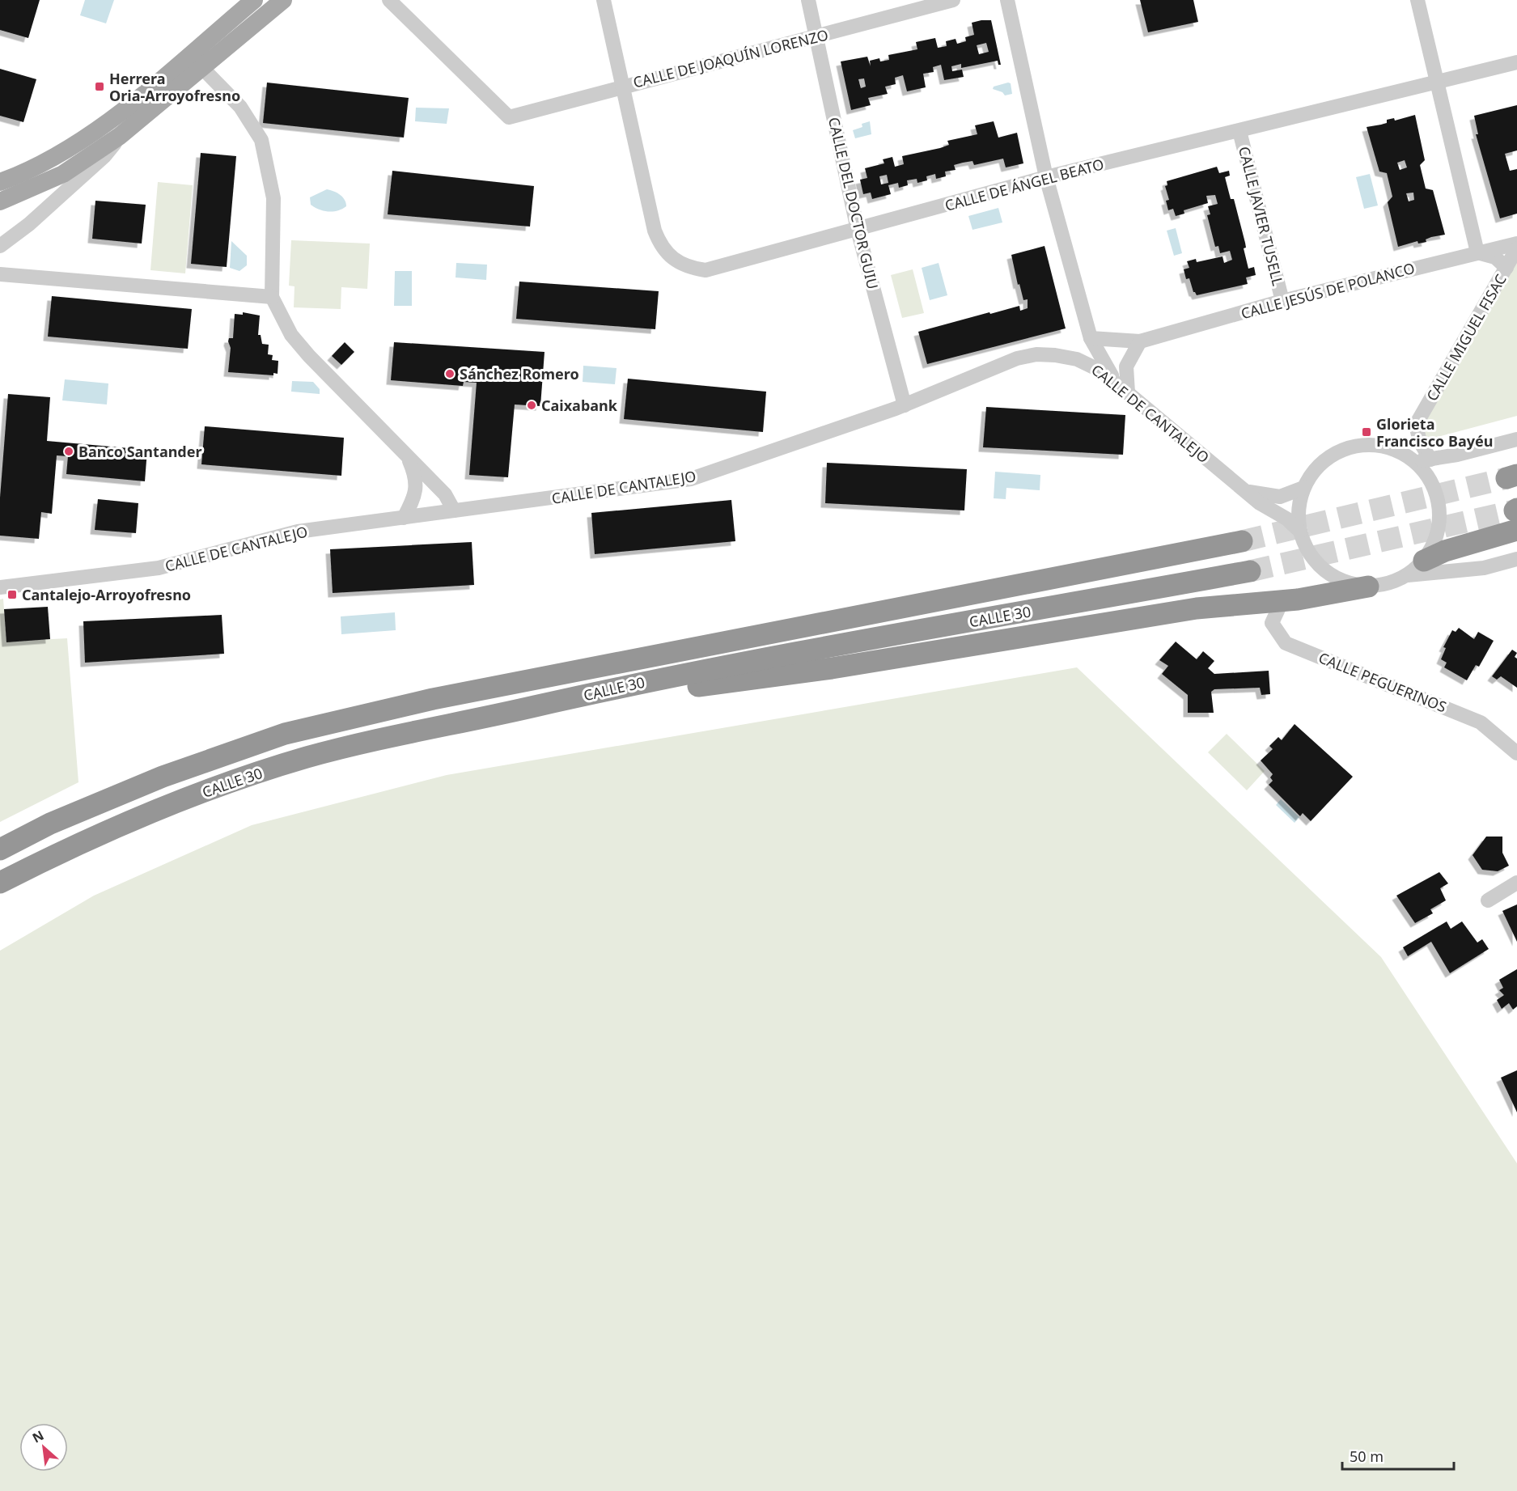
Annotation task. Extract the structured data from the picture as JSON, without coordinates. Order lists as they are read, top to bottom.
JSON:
{
  "streets": {
    "highway": ["CALLE 30"],
    "street": [
      "CALLE DE JOAQUÍN LORENZO",
      "CALLE DE ÁNGEL BEATO",
      "CALLE DEL DOCTOR GUIU",
      "CALLE JAVIER TUSELL",
      "CALLE JESÚS DE POLANCO",
      "CALLE MIGUEL FISAC",
      "CALLE DE CANTALEJO",
      "CALLE PEGUERINOS"
    ]
  },
  "crossings": [
    ["CALLE DE JOAQUÍN LORENZO", "CALLE DE ÁNGEL BEATO"],
    ["CALLE DE JOAQUÍN LORENZO", "CALLE DEL DOCTOR GUIU"],
    ["CALLE DE ÁNGEL BEATO", "CALLE DEL DOCTOR GUIU"],
    ["CALLE DE ÁNGEL BEATO", "CALLE JAVIER TUSELL"],
    ["CALLE DEL DOCTOR GUIU", "CALLE DE CANTALEJO"],
    ["CALLE JAVIER TUSELL", "CALLE JESÚS DE POLANCO"],
    ["CALLE JESÚS DE POLANCO", "CALLE MIGUEL FISAC"],
    ["CALLE MIGUEL FISAC", "CALLE DE CANTALEJO"]
  ],
  "places": {
    "transit": ["Herrera Oria-Arroyofresno", "Glorieta Francisco Bayéu", "Cantalejo-Arroyofresno"],
    "other": ["Sánchez Romero", "Caixabank", "Banco Santander"]
  },
  "scale_bar": "50 m",
  "north": "top left"
}
